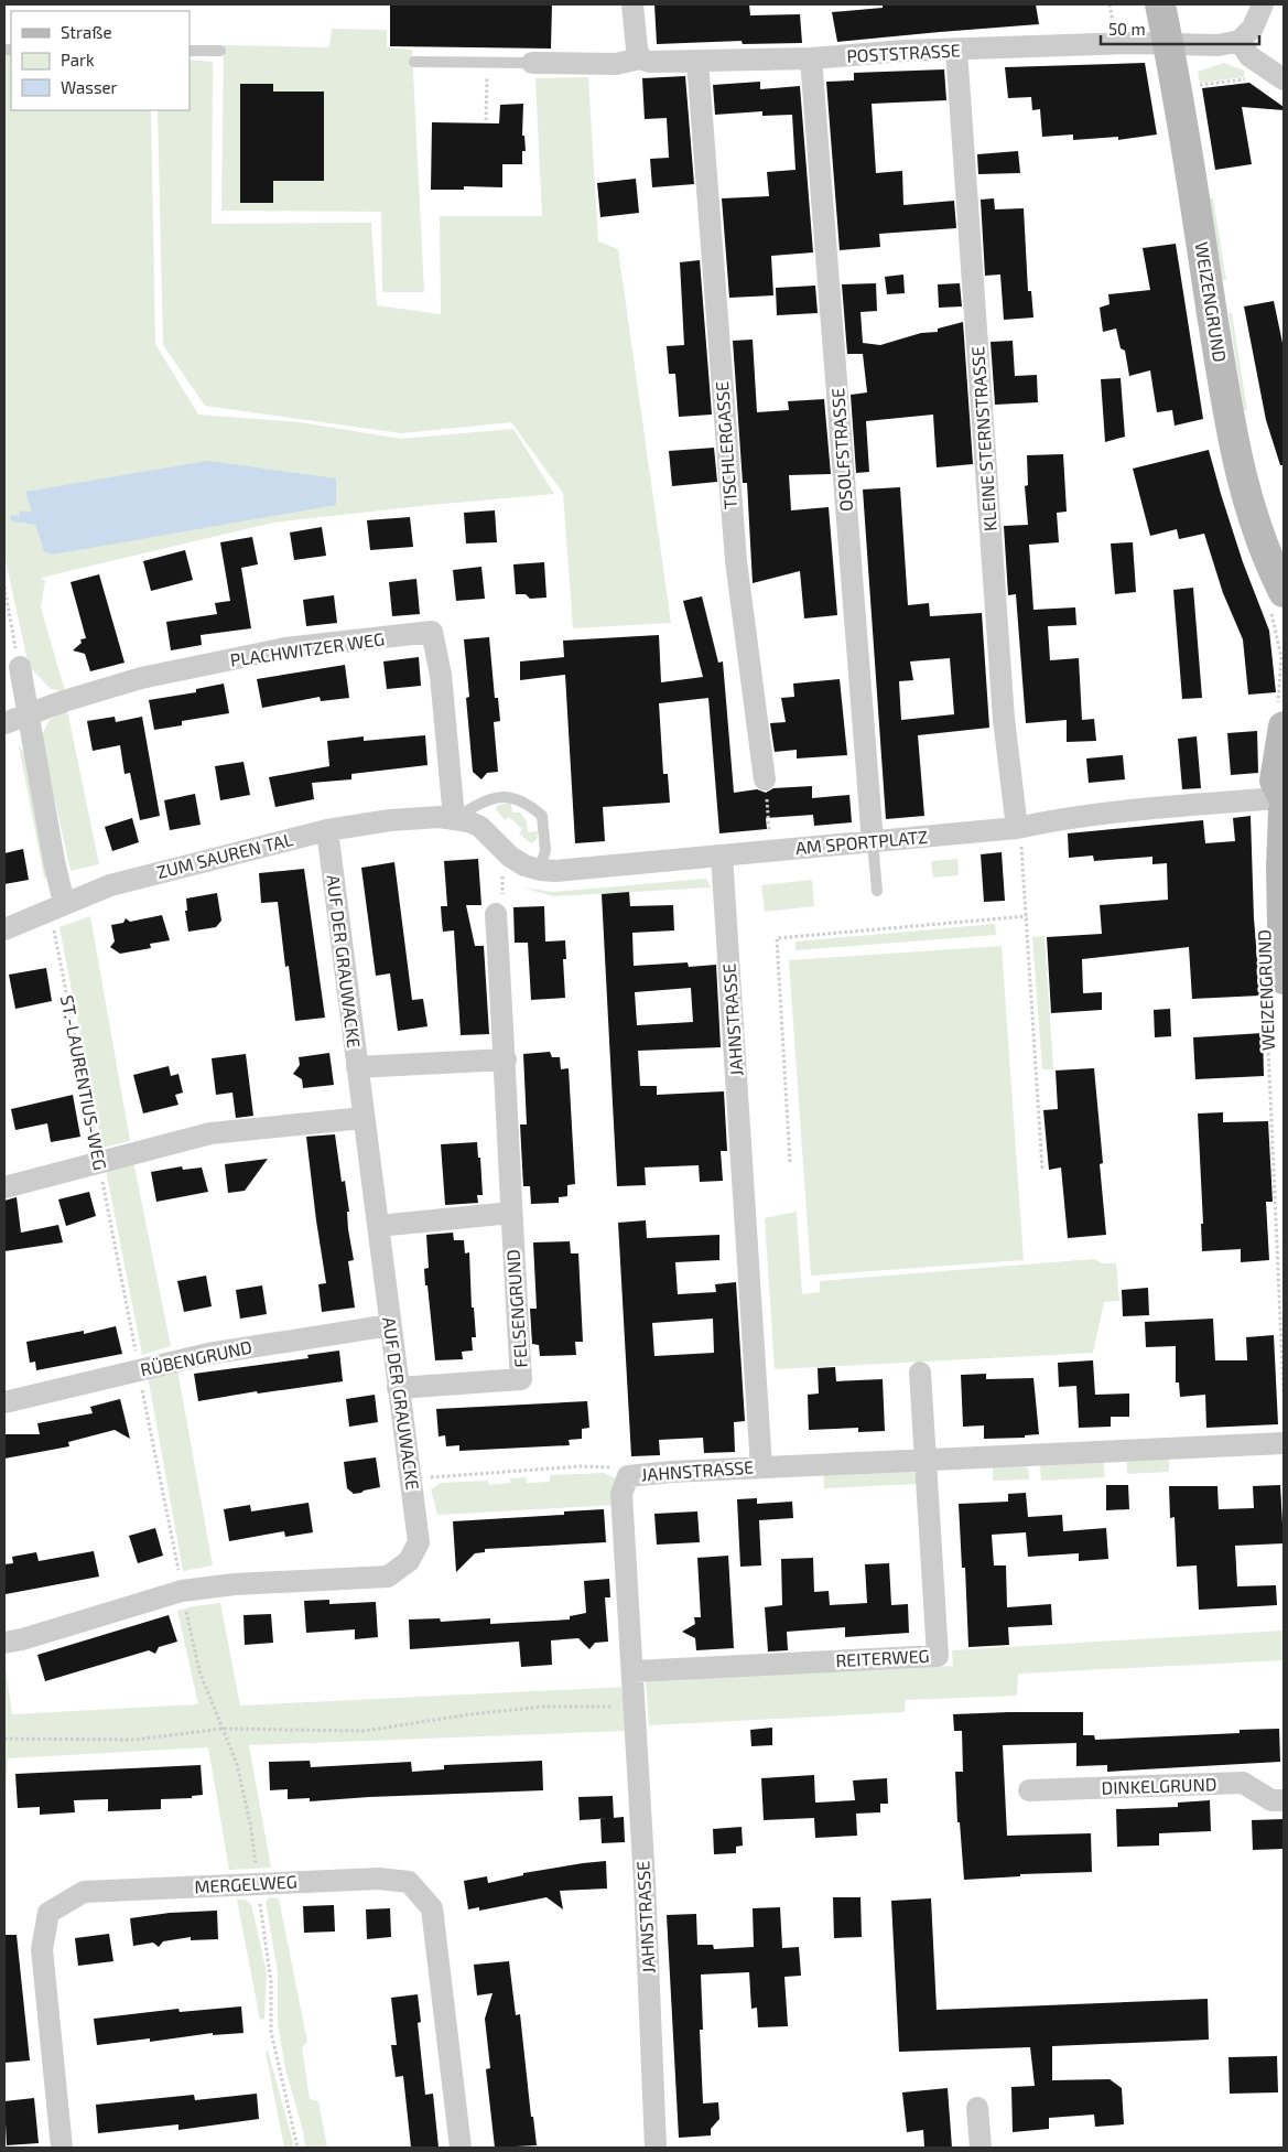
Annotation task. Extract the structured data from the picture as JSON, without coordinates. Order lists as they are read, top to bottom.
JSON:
{
  "streets": {
    "main road": ["WEIZENGRUND"],
    "street": [
      "POSTSTRASSE",
      "KLEINE STERNSTRASSE",
      "TISCHLERGASSE",
      "OSOLFSTRASSE",
      "PLACHWITZER WEG",
      "AM SPORTPLATZ",
      "ZUM SAUREN TAL",
      "AUF DER GRAUWACKE",
      "JAHNSTRASSE",
      "FELSENGRUND",
      "RÜBENGRUND",
      "REITERWEG",
      "DINKELGRUND",
      "MERGELWEG"
    ],
    "path": ["ST.-LAURENTIUS-WEG"]
  },
  "crossings": [
    ["POSTSTRASSE", "WEIZENGRUND"],
    ["POSTSTRASSE", "KLEINE STERNSTRASSE"],
    ["POSTSTRASSE", "TISCHLERGASSE"],
    ["POSTSTRASSE", "OSOLFSTRASSE"],
    ["KLEINE STERNSTRASSE", "AM SPORTPLATZ"],
    ["OSOLFSTRASSE", "AM SPORTPLATZ"],
    ["PLACHWITZER WEG", "AM SPORTPLATZ"],
    ["PLACHWITZER WEG", "ZUM SAUREN TAL"],
    ["AM SPORTPLATZ", "ZUM SAUREN TAL"],
    ["AM SPORTPLATZ", "JAHNSTRASSE"],
    ["ZUM SAUREN TAL", "AUF DER GRAUWACKE"],
    ["ZUM SAUREN TAL", "ST.-LAURENTIUS-WEG"],
    ["AUF DER GRAUWACKE", "FELSENGRUND"],
    ["AUF DER GRAUWACKE", "RÜBENGRUND"],
    ["JAHNSTRASSE", "REITERWEG"],
    ["ST.-LAURENTIUS-WEG", "RÜBENGRUND"]
  ],
  "legend": ["Straße", "Park", "Wasser"],
  "scale_bar": "50 m"
}
